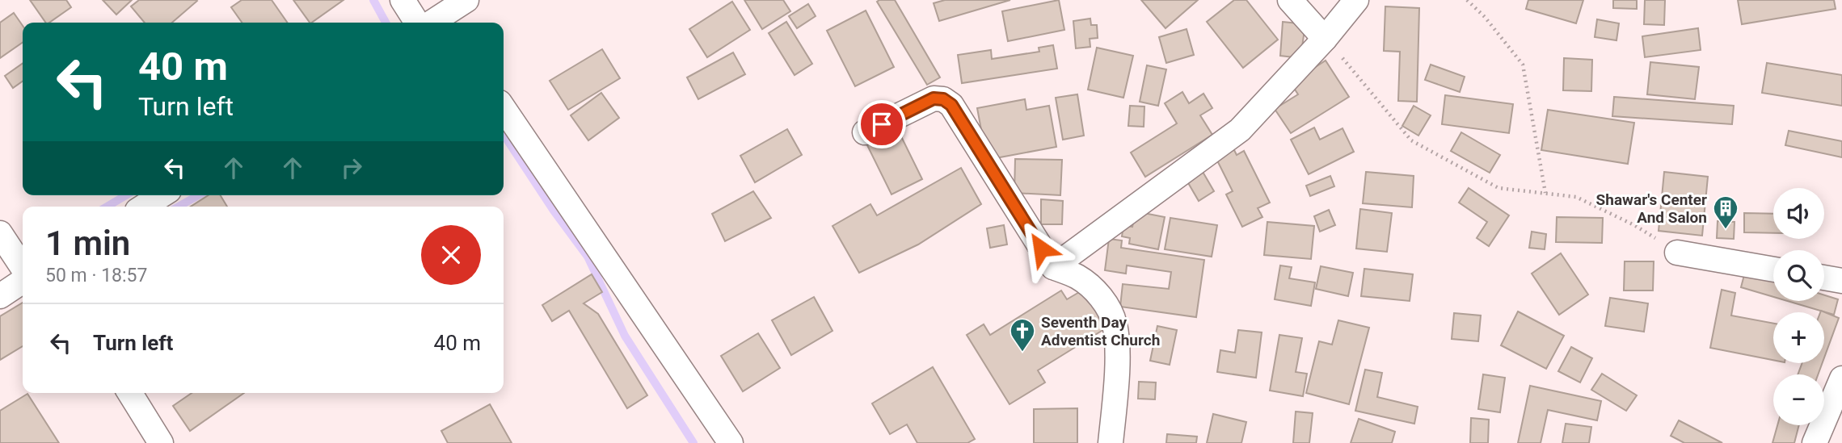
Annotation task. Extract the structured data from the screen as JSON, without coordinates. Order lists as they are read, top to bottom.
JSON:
{
  "places": {
    "building": ["Shawar's Center And Salon"],
    "church": ["Seventh Day Adventist Church"]
  },
  "page": {
    "turn": ["40 m", "Turn left"],
    "map_buttons": ["+", "−"],
    "heading": ["1 min", "50 m · 18:57"],
    "list": [
      {
        "name": "Turn left",
        "value": "40 m"
      }
    ]
  }
}
